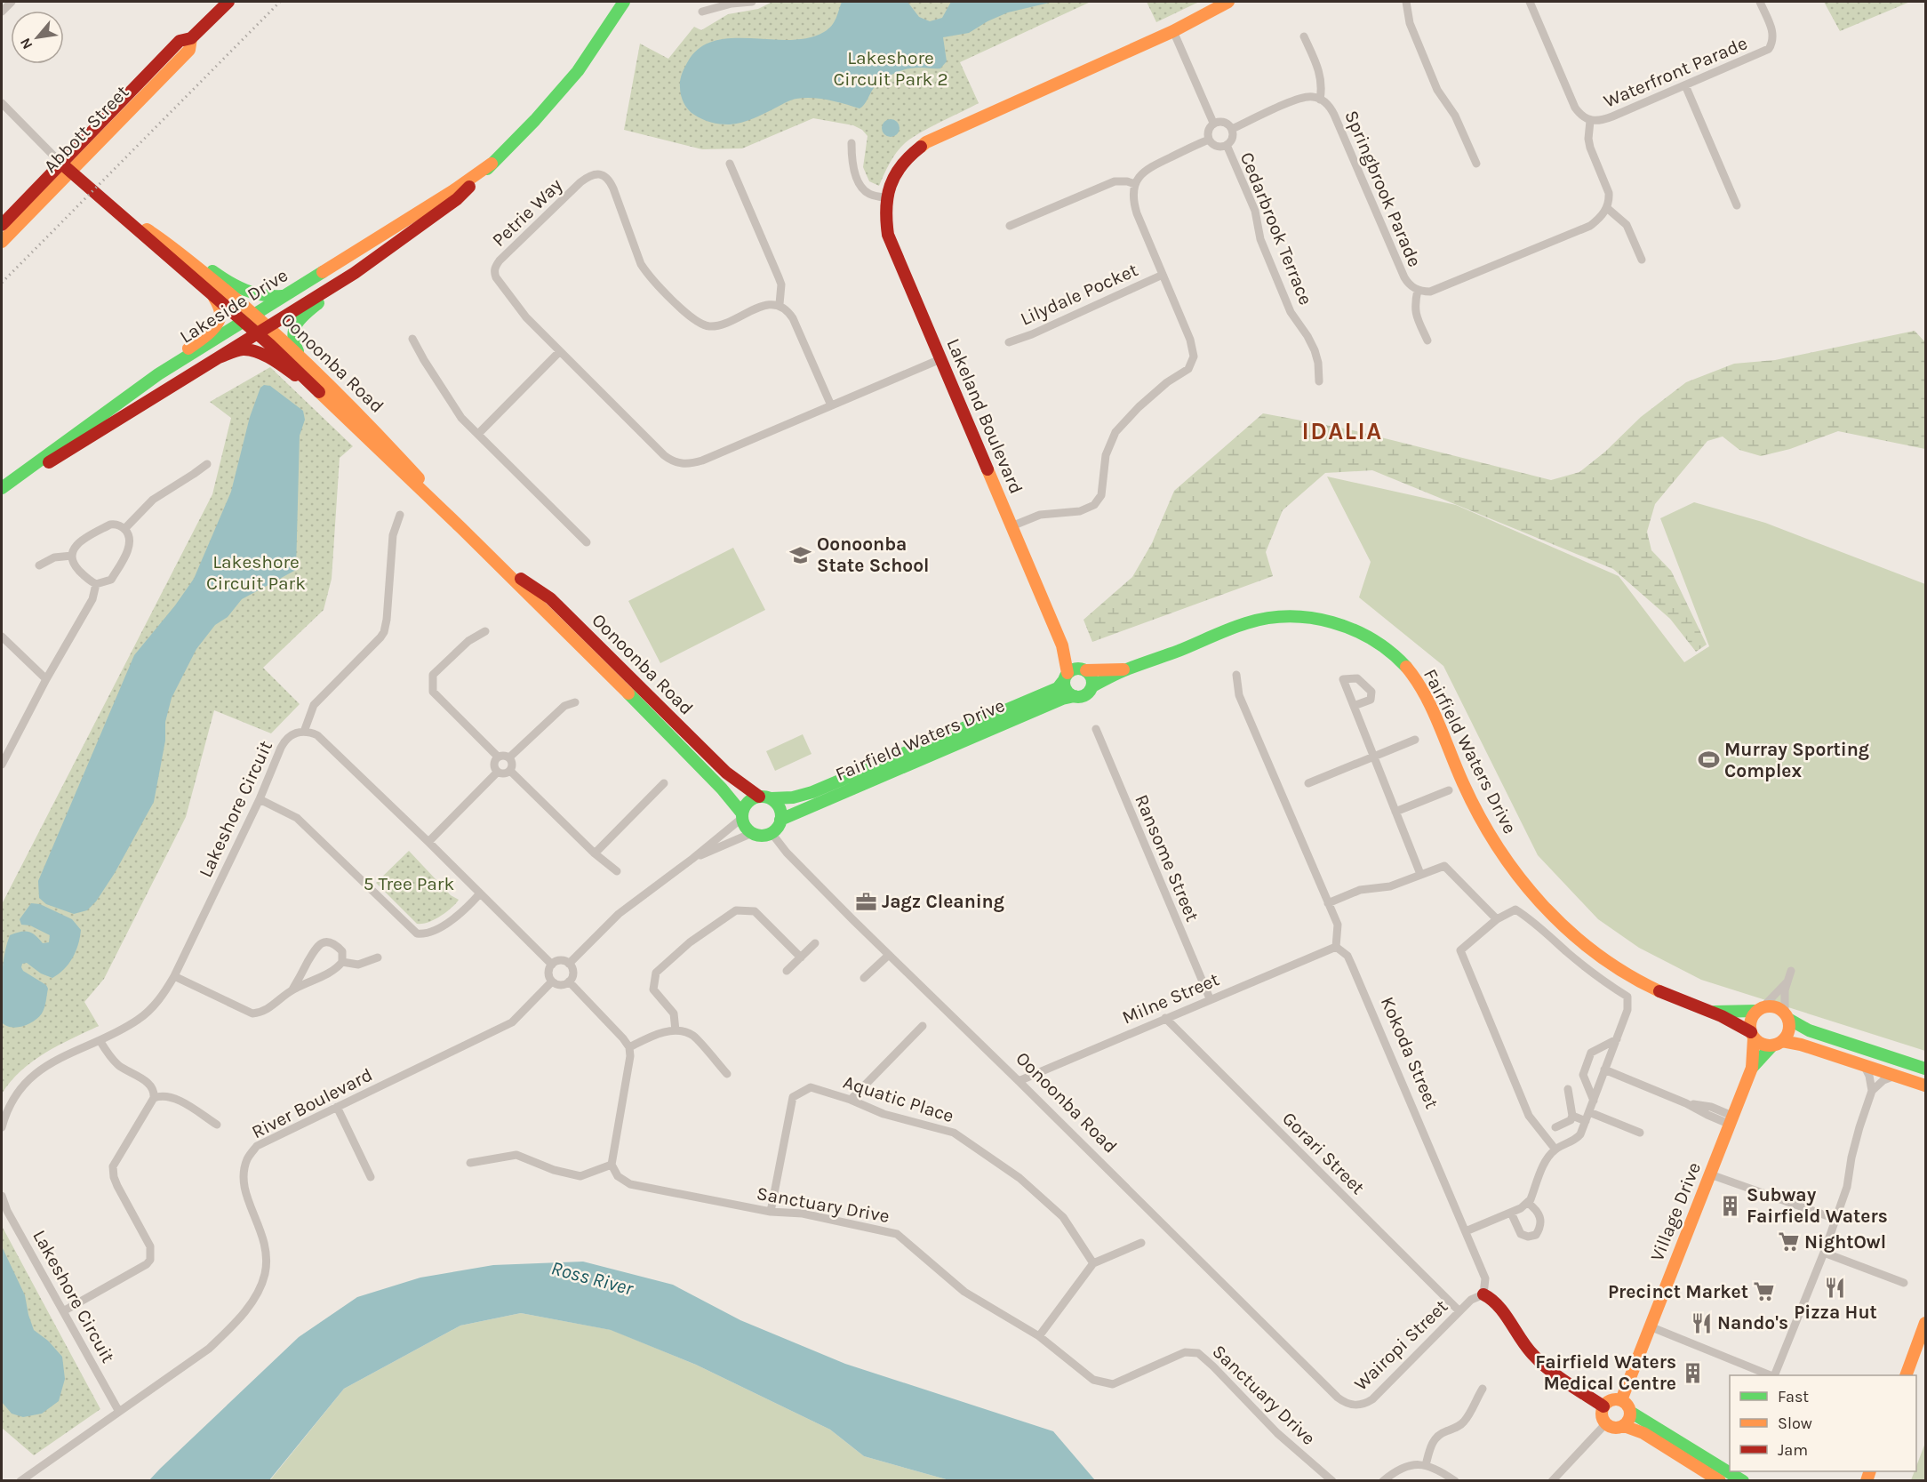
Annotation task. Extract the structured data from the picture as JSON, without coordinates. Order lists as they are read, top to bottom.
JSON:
{
  "streets": {
    "street": [
      "Waterfront Parade",
      "Abbott Street",
      "Springbrook Parade",
      "Petrie Way",
      "Cedarbrook Terrace",
      "Lilydale Pocket",
      "Lakeside Drive",
      "Oonoonba Road",
      "Lakeland Boulevard",
      "Fairfield Waters Drive",
      "Lakeshore Circuit",
      "Ransome Street",
      "Milne Street",
      "Kokoda Street",
      "Aquatic Place",
      "River Boulevard",
      "Gorari Street",
      "Sanctuary Drive",
      "Village Drive",
      "Wairopi Street"
    ]
  },
  "crossings": [
    ["Waterfront Parade", "Springbrook Parade"],
    ["Abbott Street", "Oonoonba Road"],
    ["Springbrook Parade", "Cedarbrook Terrace"],
    ["Petrie Way", "Lakeland Boulevard"],
    ["Lakeside Drive", "Oonoonba Road"],
    ["Oonoonba Road", "Fairfield Waters Drive"],
    ["Oonoonba Road", "Milne Street"],
    ["Oonoonba Road", "Wairopi Street"],
    ["Lakeland Boulevard", "Fairfield Waters Drive"],
    ["Fairfield Waters Drive", "Village Drive"],
    ["Lakeshore Circuit", "River Boulevard"],
    ["Ransome Street", "Milne Street"],
    ["Milne Street", "Kokoda Street"],
    ["Milne Street", "Gorari Street"],
    ["Kokoda Street", "Wairopi Street"],
    ["Aquatic Place", "Sanctuary Drive"],
    ["Gorari Street", "Wairopi Street"]
  ],
  "districts": ["IDALIA"],
  "water": ["Ross River"],
  "parks": ["Lakeshore Circuit Park 2", "Lakeshore Circuit Park", "5 Tree Park"],
  "places": {
    "school or university": ["Oonoonba State School"],
    "sports": ["Murray Sporting Complex"],
    "office": ["Jagz Cleaning"],
    "building": ["Subway Fairfield Waters", "Fairfield Waters Medical Centre"],
    "supermarket": ["NightOwl", "Precinct Market"],
    "restaurant": ["Pizza Hut", "Nando's"]
  },
  "legend": ["Fast", "Slow", "Jam"],
  "north": "bottom left"
}
